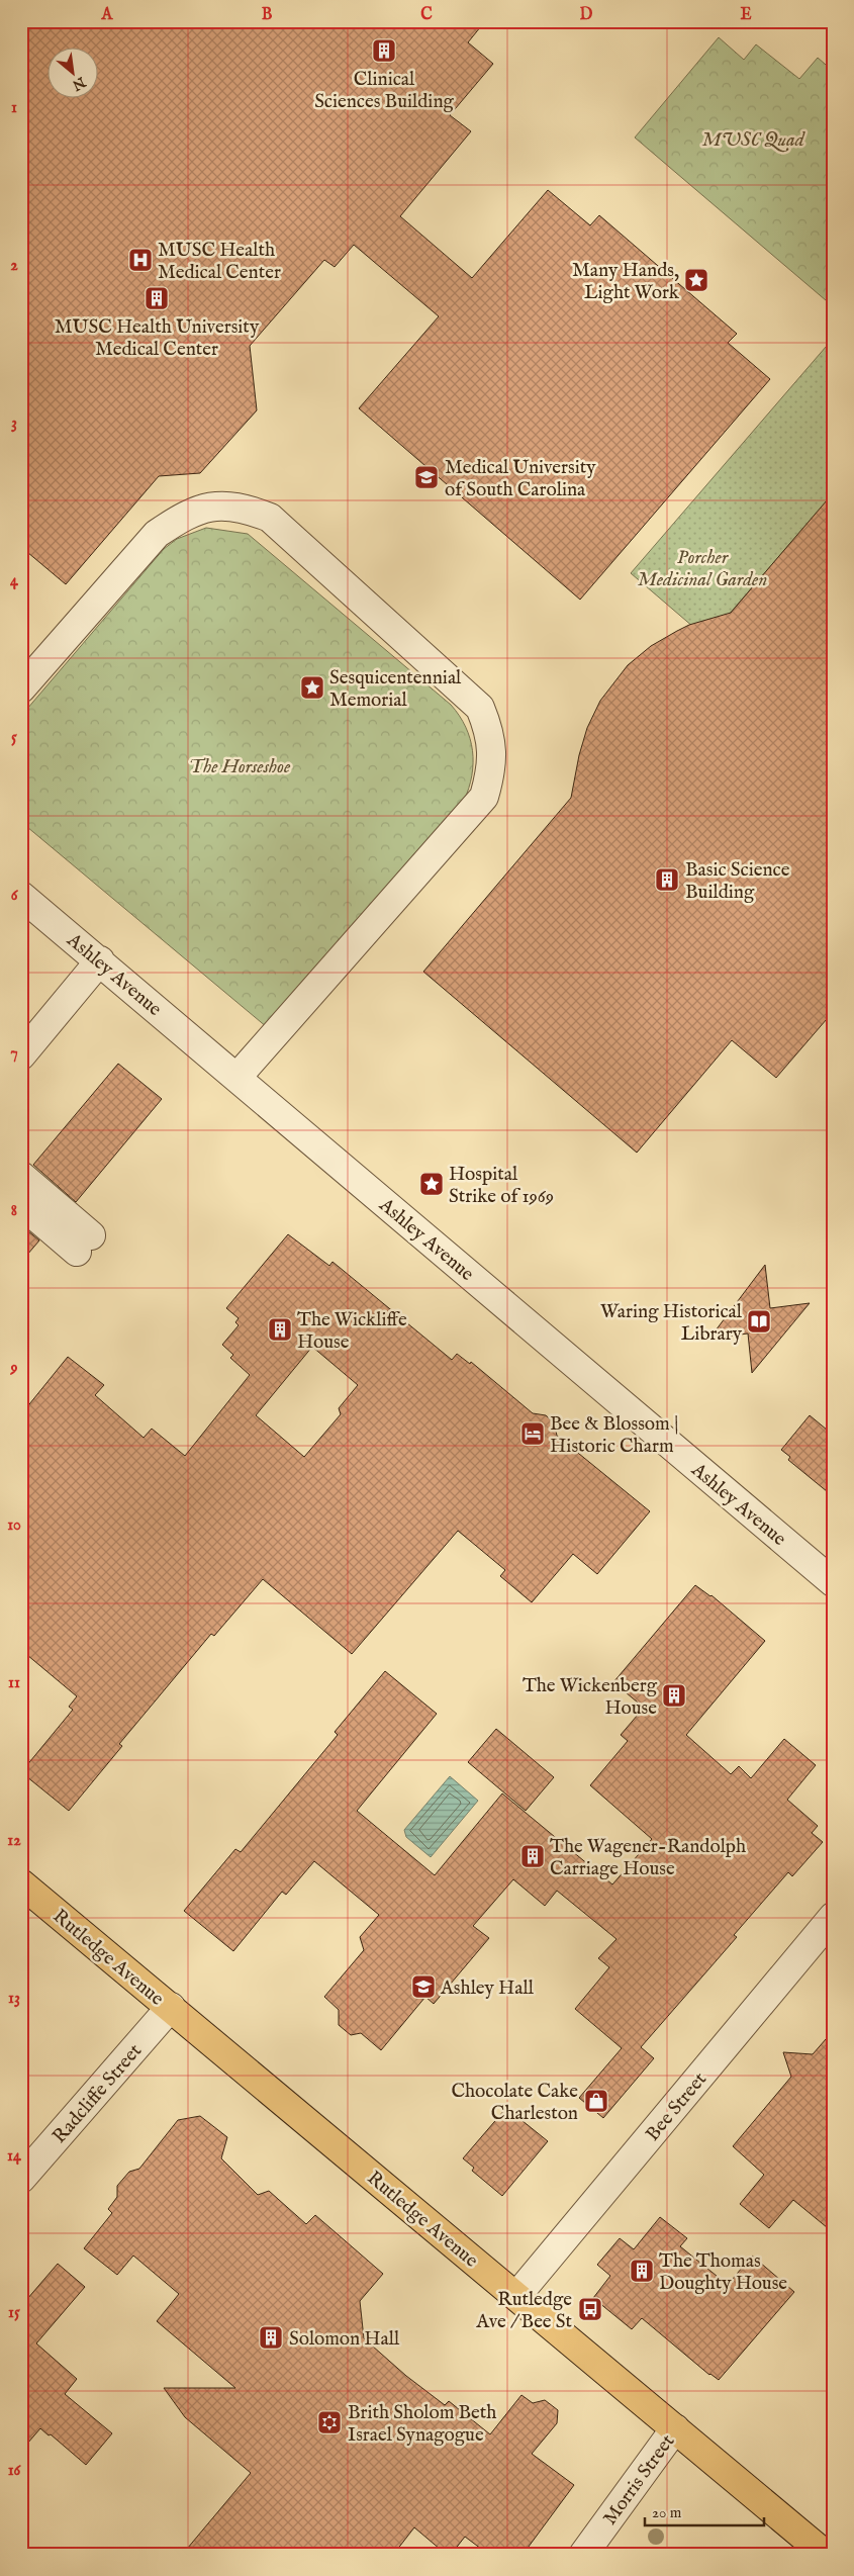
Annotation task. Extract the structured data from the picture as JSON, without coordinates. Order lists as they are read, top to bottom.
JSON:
{
  "streets": {
    "main road": ["Rutledge Avenue"],
    "street": [
      "Ashley Avenue",
      "Radcliffe Street",
      "Bee Street",
      "Morris Street"
    ]
  },
  "crossings": [
    ["Rutledge Avenue", "Radcliffe Street"],
    ["Rutledge Avenue", "Bee Street"],
    ["Rutledge Avenue", "Morris Street"]
  ],
  "parks": ["MUSC Quad", "Porcher Medicinal Garden", "The Horseshoe"],
  "places": {
    "building": [
      "Clinical Sciences Building",
      "MUSC Health University Medical Center",
      "Basic Science Building",
      "The Wickliffe House",
      "The Wickenberg House",
      "The Wagener-Randolph Carriage House",
      "The Thomas Doughty House",
      "Solomon Hall"
    ],
    "hospital": ["MUSC Health Medical Center"],
    "place": ["Many Hands, Light Work", "Sesquicentennial Memorial", "Hospital Strike of 1969"],
    "school or university": ["Medical University of South Carolina", "Ashley Hall"],
    "library": ["Waring Historical Library"],
    "hotel": ["Bee & Blossom | Historic Charm"],
    "shop": ["Chocolate Cake Charleston"],
    "bus stop": ["Rutledge Ave / Bee St"],
    "synagogue": ["Brith Sholom Beth Israel Synagogue"]
  },
  "scale_bar": "20 m",
  "north": "bottom right",
  "grid": {
    "columns": [
      "A",
      "B",
      "C",
      "D",
      "E"
    ],
    "rows": [
      "1",
      "2",
      "3",
      "4",
      "5",
      "6",
      "7",
      "8",
      "9",
      "10",
      "11",
      "12",
      "13",
      "14",
      "15",
      "16"
    ]
  }
}
